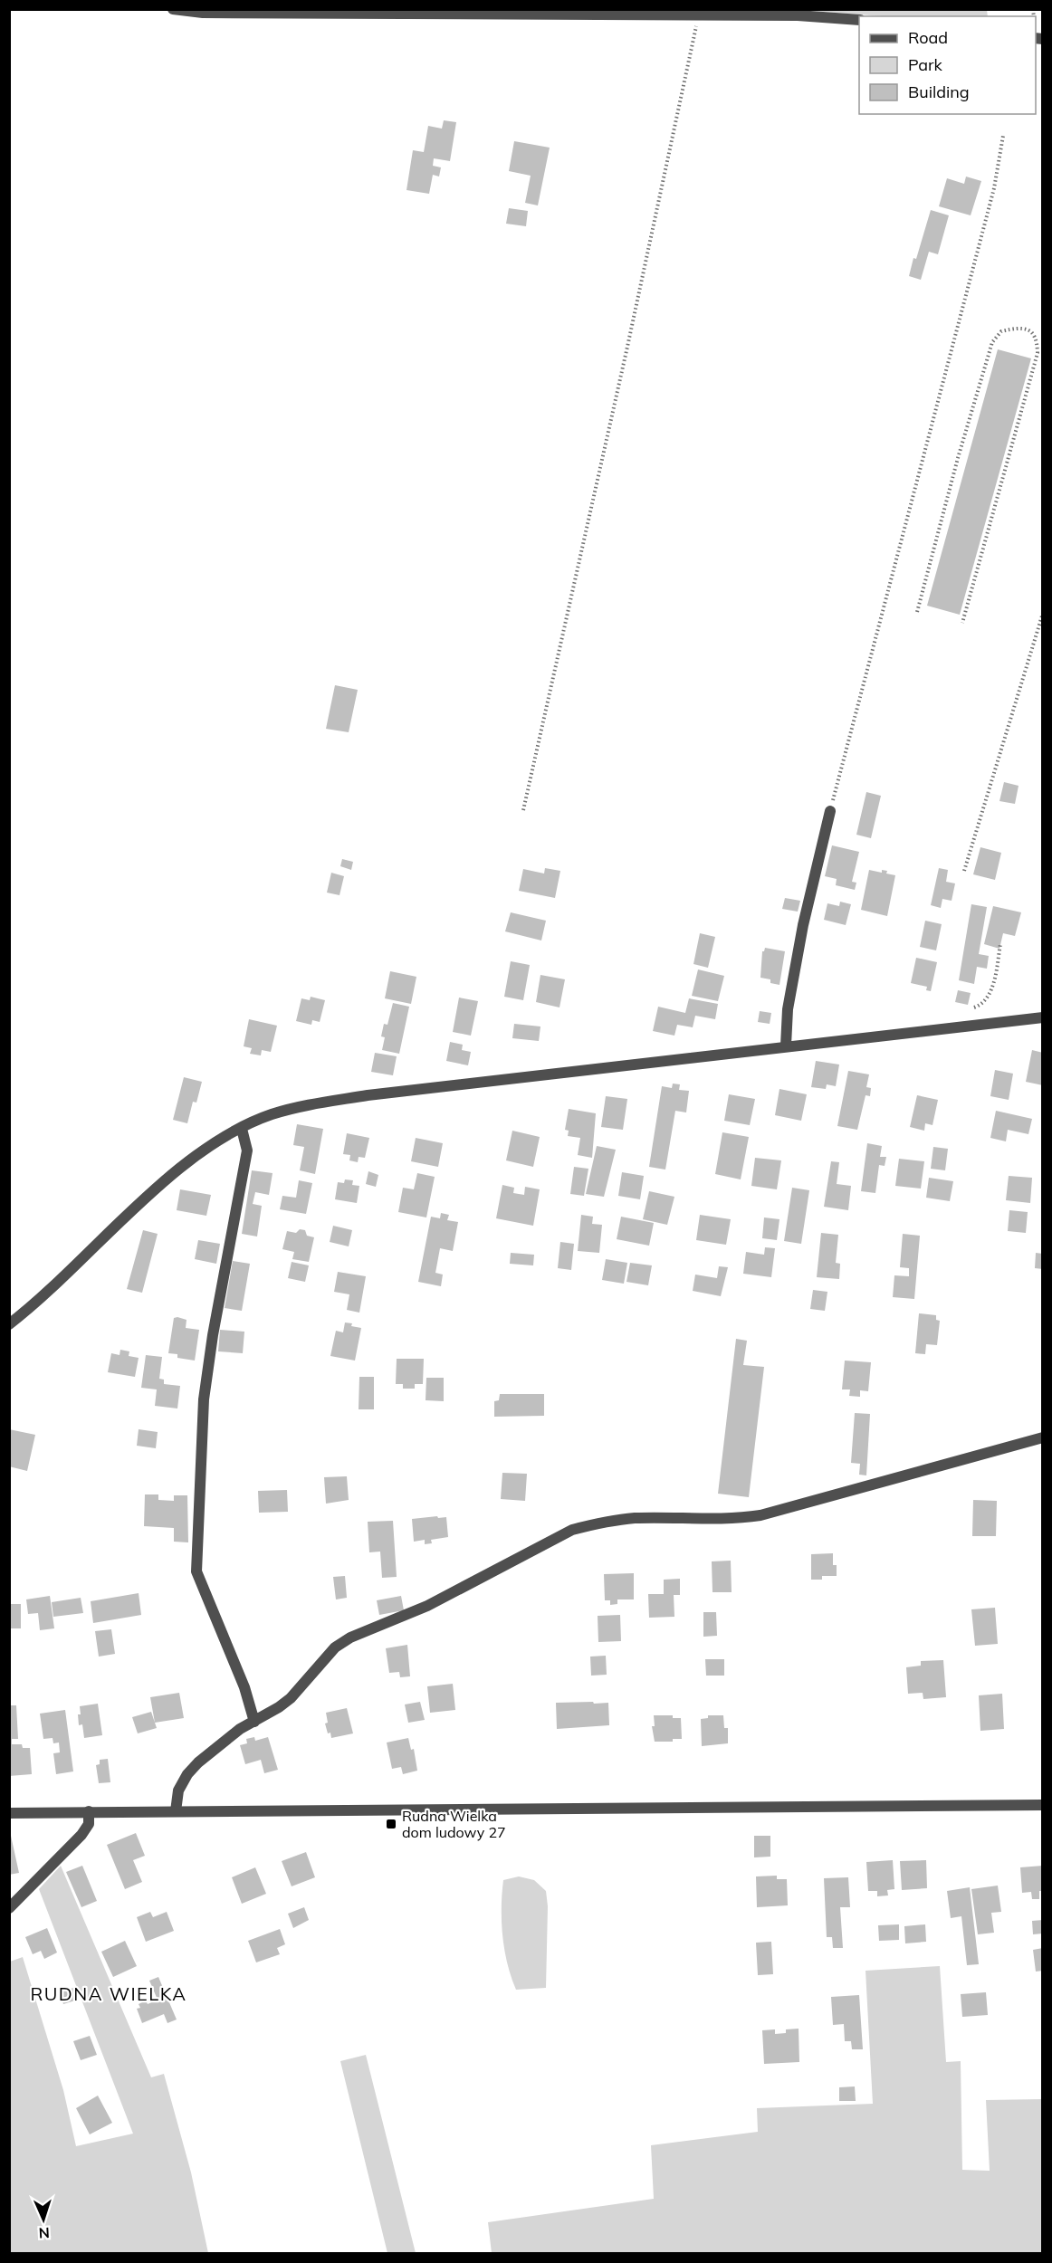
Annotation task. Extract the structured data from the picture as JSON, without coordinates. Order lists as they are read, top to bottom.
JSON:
{
  "districts": ["RUDNA WIELKA"],
  "places": {
    "transit": ["Rudna Wielka dom ludowy 27"]
  },
  "legend": ["Road", "Park", "Building"],
  "north": "bottom"
}
